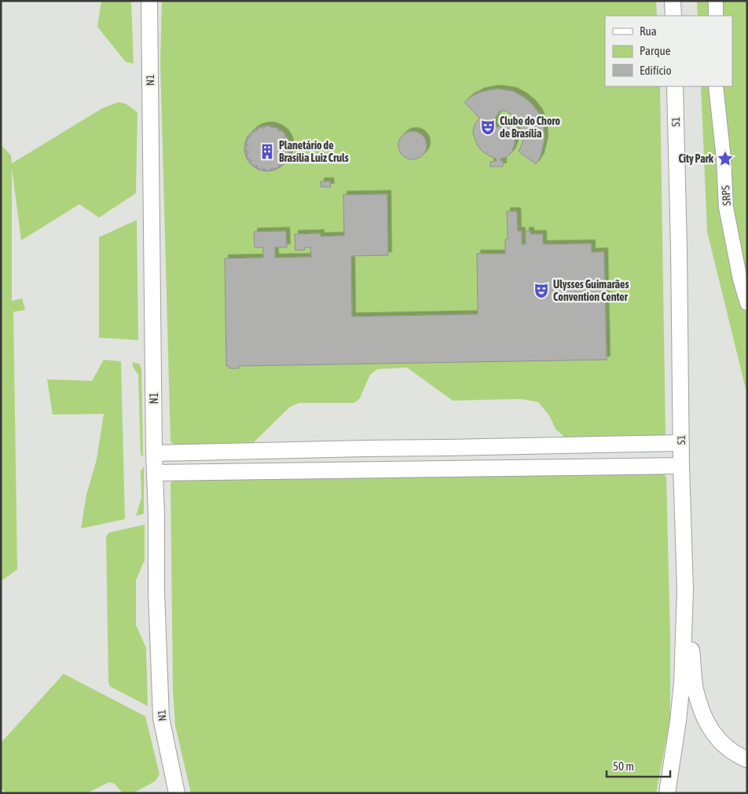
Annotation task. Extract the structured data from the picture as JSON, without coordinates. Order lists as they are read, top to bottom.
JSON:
{
  "streets": {
    "highway": ["N1", "S1"],
    "main road": ["SRPS"]
  },
  "places": {
    "theatre": ["Clube do Choro de Brasília", "Ulysses Guimarães Convention Center"],
    "building": ["Planetário de Brasília Luiz Cruls"],
    "place": ["City Park"]
  },
  "legend": ["Rua", "Parque", "Edifício"],
  "scale_bar": "50 m"
}
